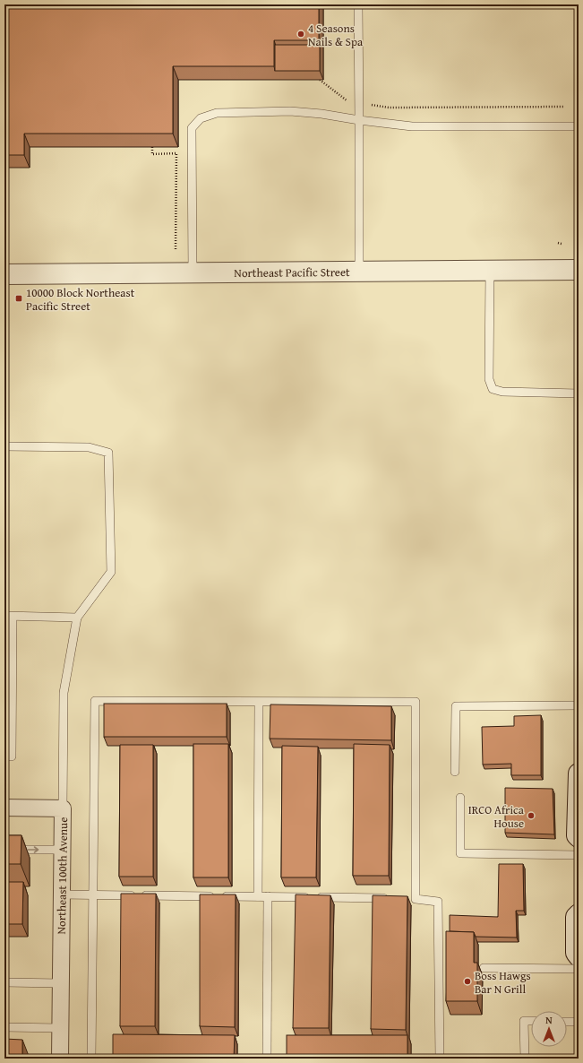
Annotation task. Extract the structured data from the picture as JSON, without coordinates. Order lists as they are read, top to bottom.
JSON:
{
  "streets": {
    "street": ["Northeast Pacific Street", "Northeast 100th Avenue"]
  },
  "places": {
    "other": ["4 Seasons Nails & Spa", "IRCO Africa House", "Boss Hawgs Bar N Grill"],
    "transit": ["10000 Block Northeast Pacific Street"]
  },
  "north": "top"
}
